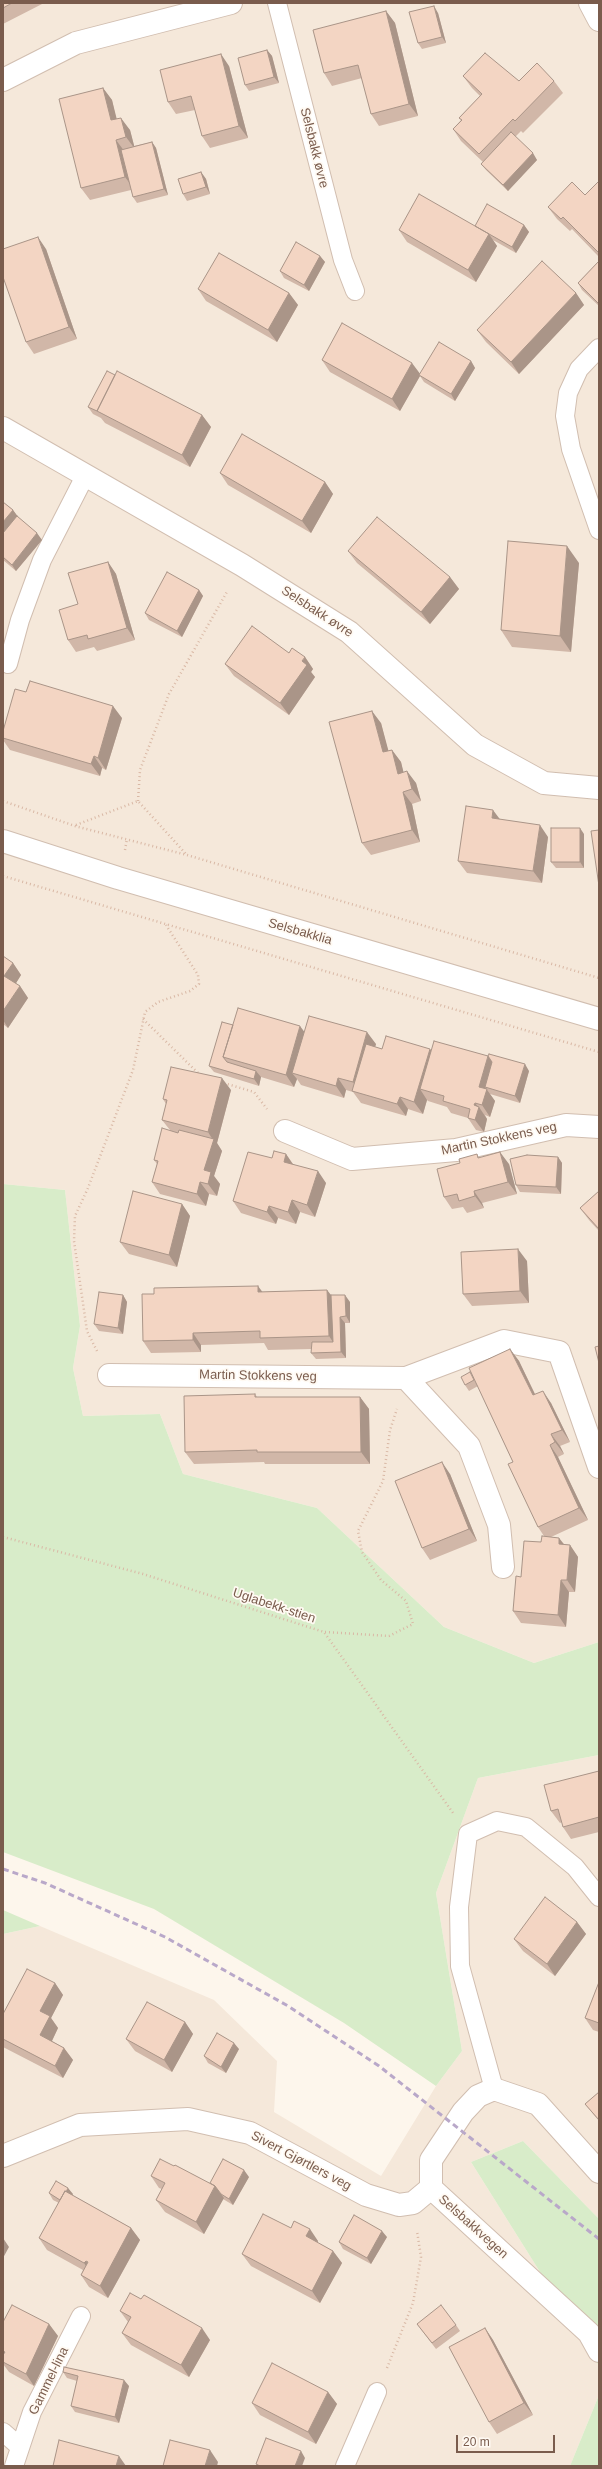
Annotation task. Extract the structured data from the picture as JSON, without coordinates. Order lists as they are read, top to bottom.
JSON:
{
  "streets": {
    "street": [
      "Selsbakk øvre",
      "Selsbakklia",
      "Martin Stokkens veg",
      "Sivert Gjørtlers veg",
      "Selsbakkvegen"
    ],
    "lane": ["Gammel-lina"],
    "path": ["Uglabekk-stien"]
  },
  "scale_bar": "20 m"
}
